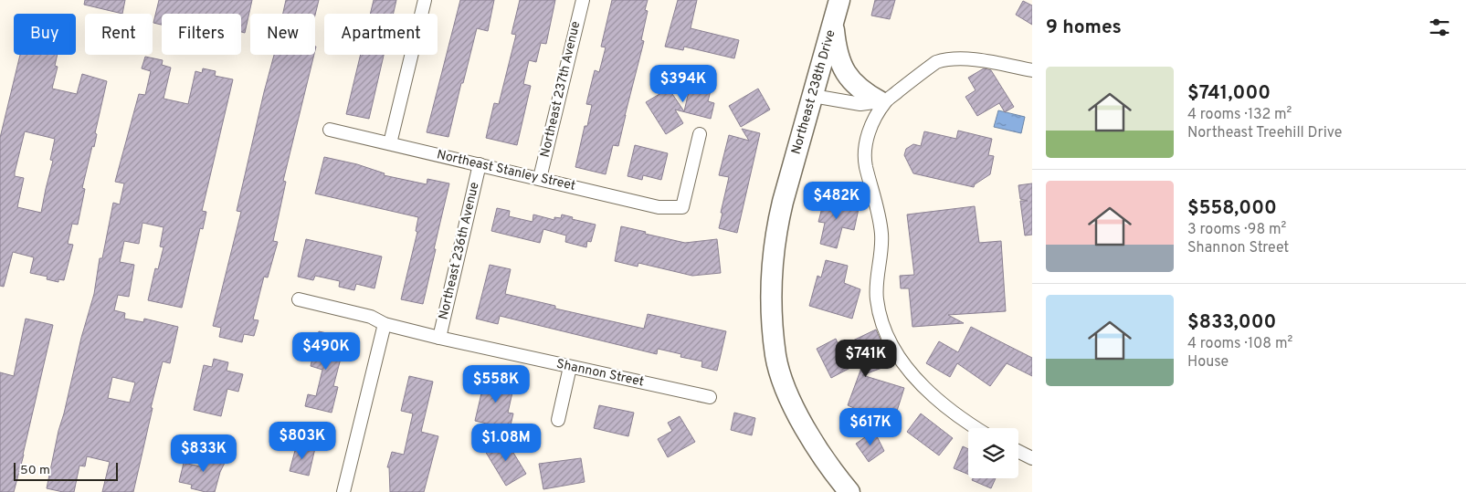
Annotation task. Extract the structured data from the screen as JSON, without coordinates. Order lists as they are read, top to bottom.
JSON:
{
  "streets": {
    "highway": ["Northeast 238th Drive"],
    "street": [
      "Northeast 237th Avenue",
      "Northeast Stanley Street",
      "Northeast 236th Avenue",
      "Shannon Street"
    ]
  },
  "crossings": [
    ["Northeast 237th Avenue", "Northeast Stanley Street"],
    ["Northeast Stanley Street", "Northeast 236th Avenue"],
    ["Northeast 236th Avenue", "Shannon Street"]
  ],
  "scale_bar": "50 m",
  "page": {
    "heading": "9 homes",
    "chip": [
      "Buy",
      "Rent",
      "Filters",
      "New",
      "Apartment"
    ],
    "list": [
      {
        "name": "$741,000",
        "note": "4 rooms · 132 m² · Northeast Treehill Drive"
      },
      {
        "name": "$558,000",
        "note": "3 rooms · 98 m² · Shannon Street"
      },
      {
        "name": "$833,000",
        "note": "4 rooms · 108 m² · House"
      }
    ],
    "price": [
      "$394K",
      "$482K",
      "$490K",
      "$741K",
      "$558K",
      "$617K",
      "$803K",
      "$1.08M",
      "$833K"
    ],
    "scale": "50 m"
  }
}
